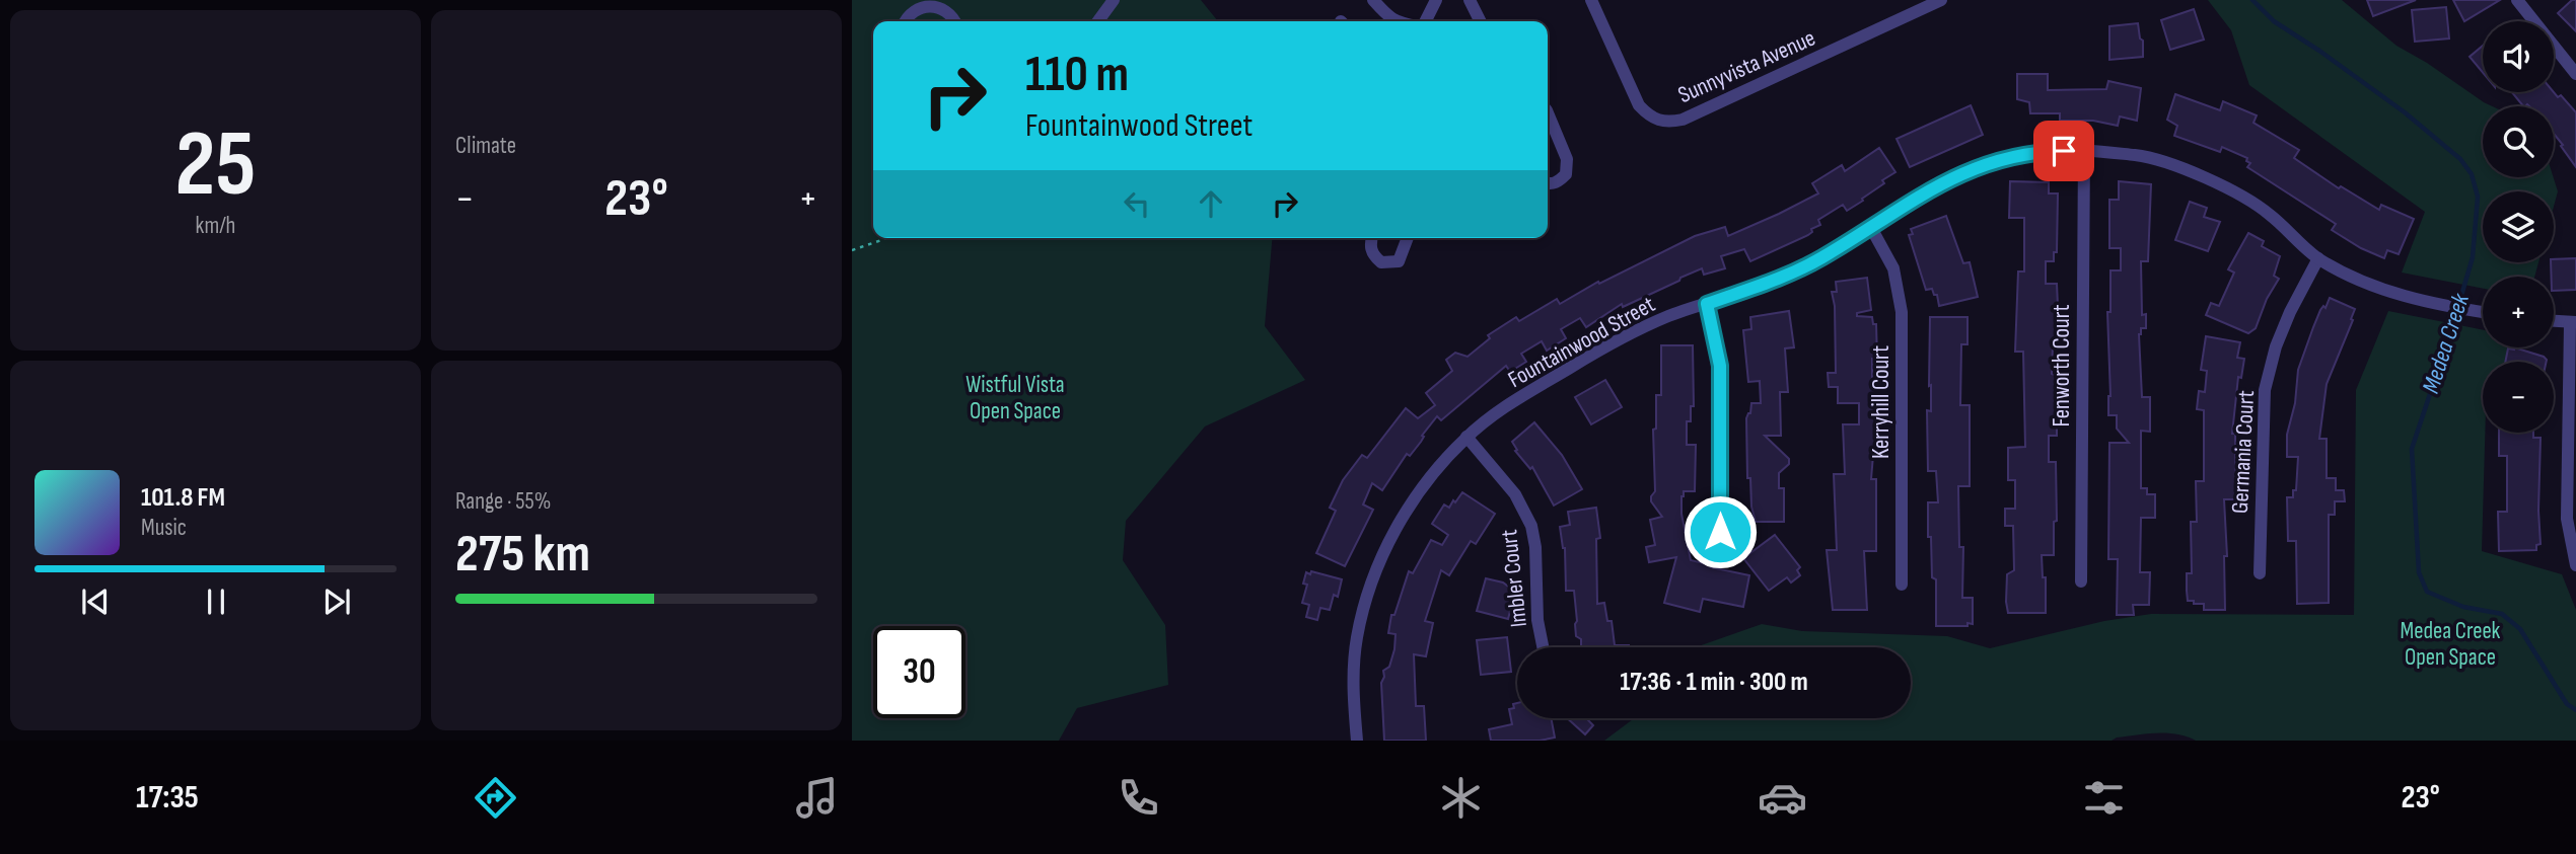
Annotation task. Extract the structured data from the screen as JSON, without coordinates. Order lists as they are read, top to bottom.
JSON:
{
  "streets": {
    "street": [
      "Sunnyvista Avenue",
      "Fountainwood Street",
      "Fenworth Court",
      "Kerryhill Court",
      "Germania Court",
      "Imbler Court"
    ]
  },
  "crossings": [
    ["Fountainwood Street", "Fenworth Court"],
    ["Fountainwood Street", "Kerryhill Court"],
    ["Fountainwood Street", "Germania Court"],
    ["Fountainwood Street", "Imbler Court"]
  ],
  "water": ["Medea Creek"],
  "parks": ["Wistful Vista Open Space", "Medea Creek Open Space"],
  "page": {
    "tile": [
      ["25", "km/h"],
      "Climate",
      ["Range · 55%", "275 km"]
    ],
    "map_buttons": ["+", "−"],
    "turn": ["110 m", "Fountainwood Street"],
    "heat": ["−", "23°", "+"],
    "song": ["101.8 FM", "Music"],
    "limit": "30",
    "trip": "17:36 · 1 min · 300 m",
    "tabs": ["17:35", "23°"]
  }
}
